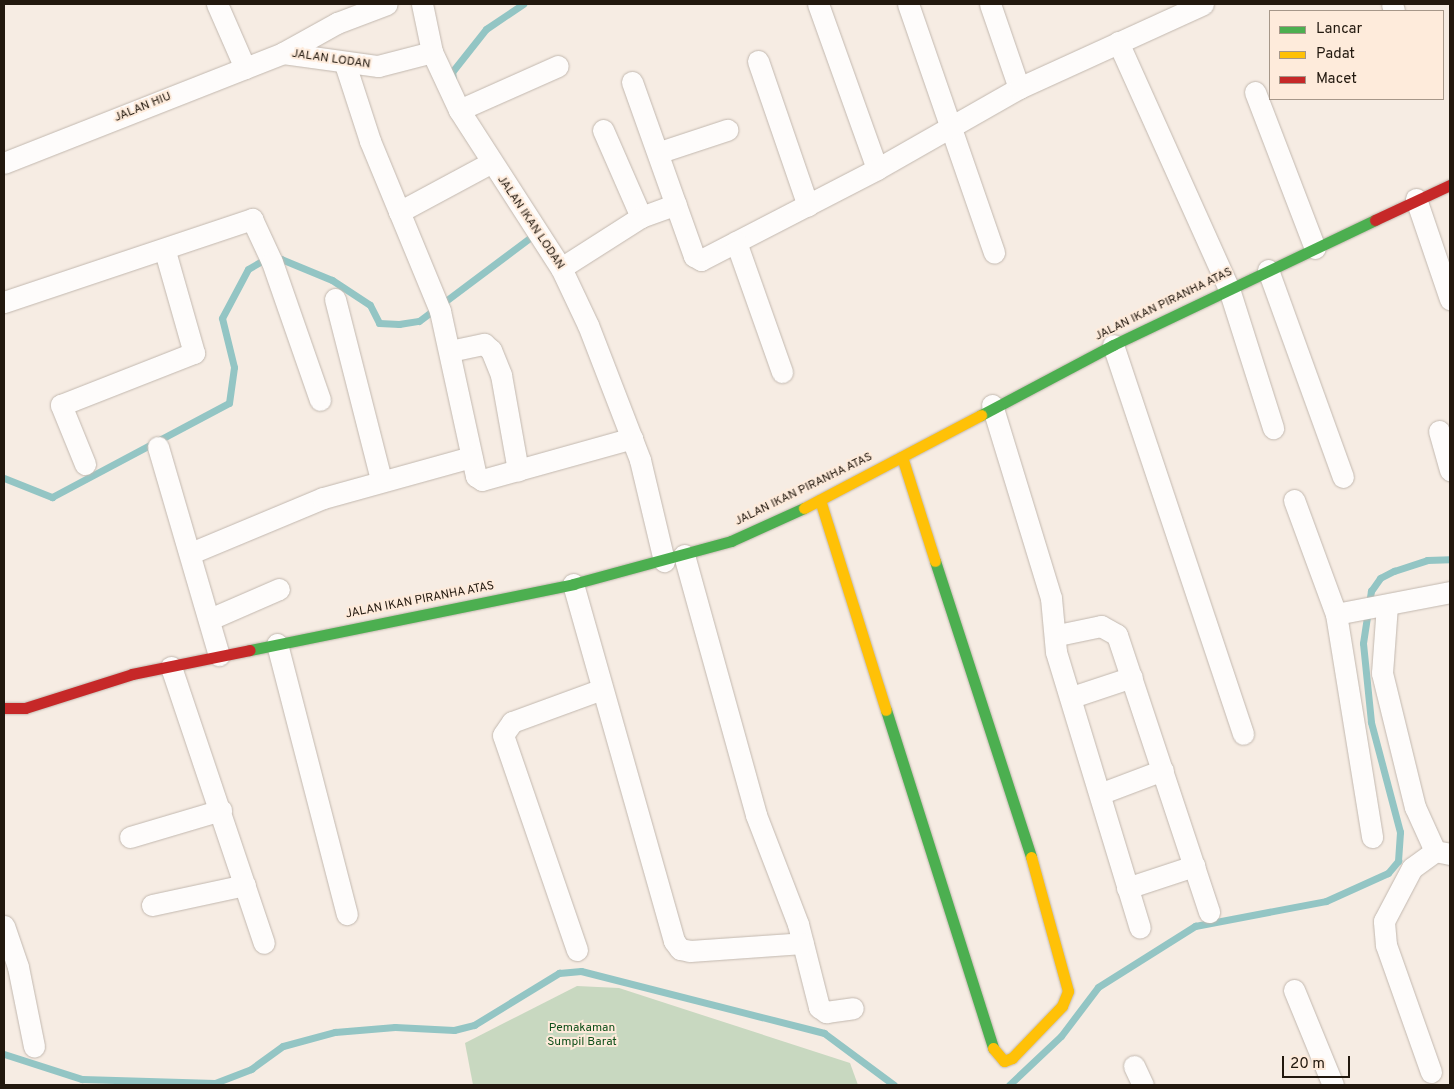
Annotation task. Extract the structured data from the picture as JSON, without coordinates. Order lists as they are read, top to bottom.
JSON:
{
  "streets": {
    "street": [
      "JALAN LODAN",
      "JALAN HIU",
      "JALAN IKAN LODAN",
      "JALAN IKAN PIRANHA ATAS"
    ]
  },
  "crossings": [
    ["JALAN LODAN", "JALAN HIU"],
    ["JALAN LODAN", "JALAN IKAN LODAN"],
    ["JALAN IKAN LODAN", "JALAN IKAN PIRANHA ATAS"]
  ],
  "parks": ["Pemakaman Sumpil Barat"],
  "legend": ["Lancar", "Padat", "Macet"],
  "scale_bar": "20 m"
}
